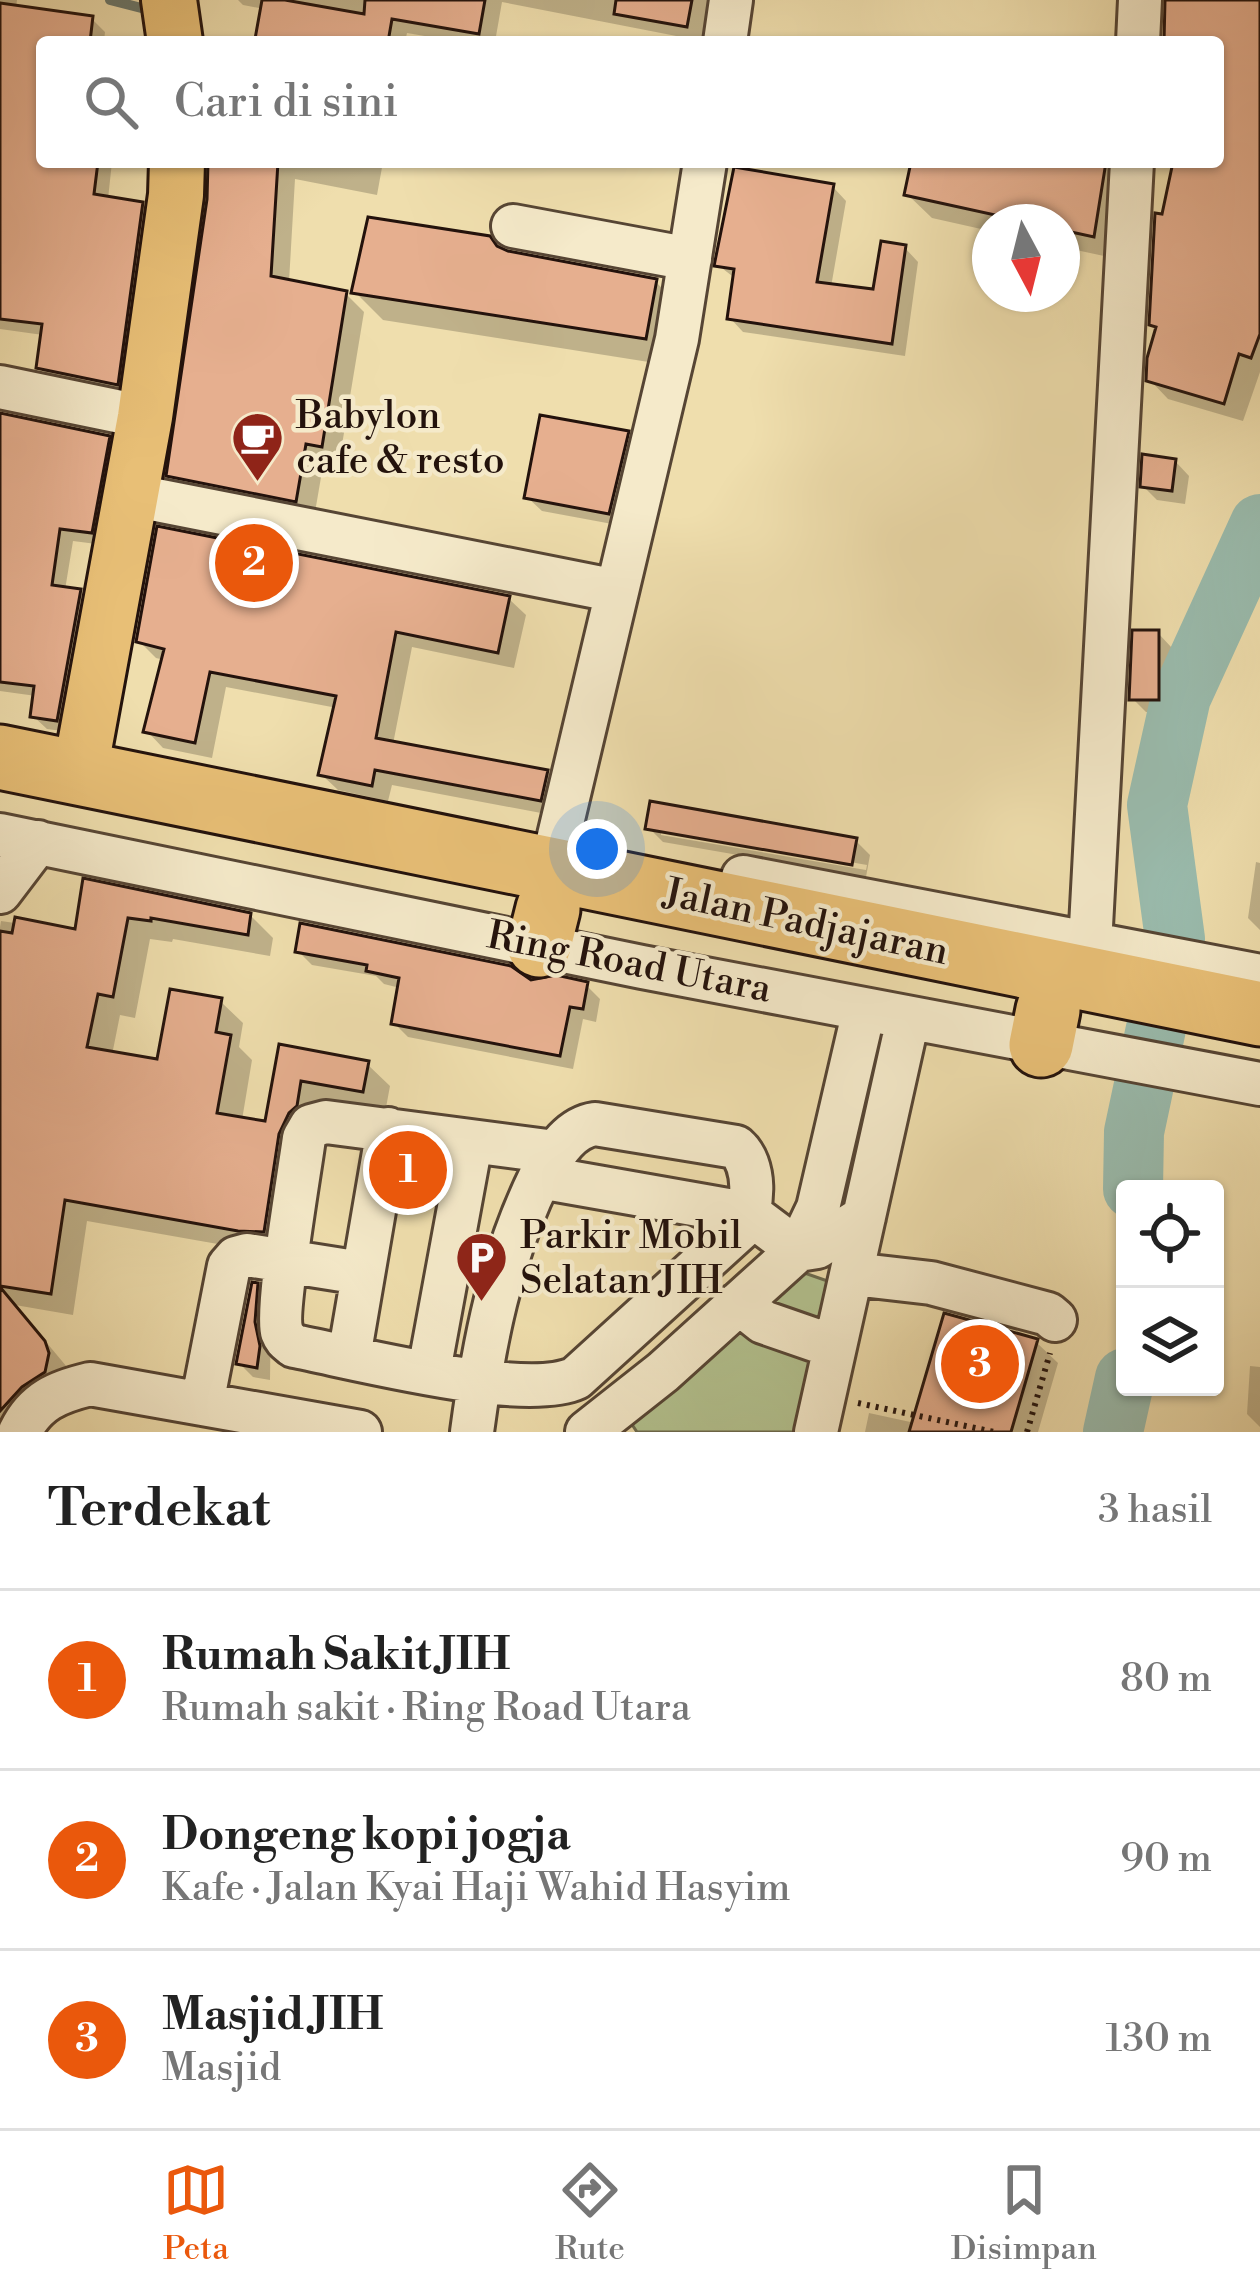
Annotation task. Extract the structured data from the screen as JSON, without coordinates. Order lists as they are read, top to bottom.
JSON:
{
  "streets": {
    "highway": ["Jalan Padjajaran"],
    "street": ["Ring Road Utara"]
  },
  "crossings": [
    ["Jalan Padjajaran", "Ring Road Utara"]
  ],
  "places": {
    "cafe": ["Babylon cafe & resto"],
    "parking": ["Parkir Mobil Selatan JIH"]
  },
  "north": "bottom",
  "page": {
    "search": "Cari di sini",
    "pins": ["2", "1", "3"],
    "heading": ["Terdekat", "3 hasil"],
    "list": [
      {
        "mark": "1",
        "name": "Rumah Sakit JIH",
        "note": "Rumah sakit · Ring Road Utara",
        "value": "80 m"
      },
      {
        "mark": "2",
        "name": "Dongeng kopi jogja",
        "note": "Kafe · Jalan Kyai Haji Wahid Hasyim",
        "value": "90 m"
      },
      {
        "mark": "3",
        "name": "Masjid JIH",
        "note": "Masjid",
        "value": "130 m"
      }
    ],
    "nav": ["Peta", "Rute", "Disimpan"]
  }
}
